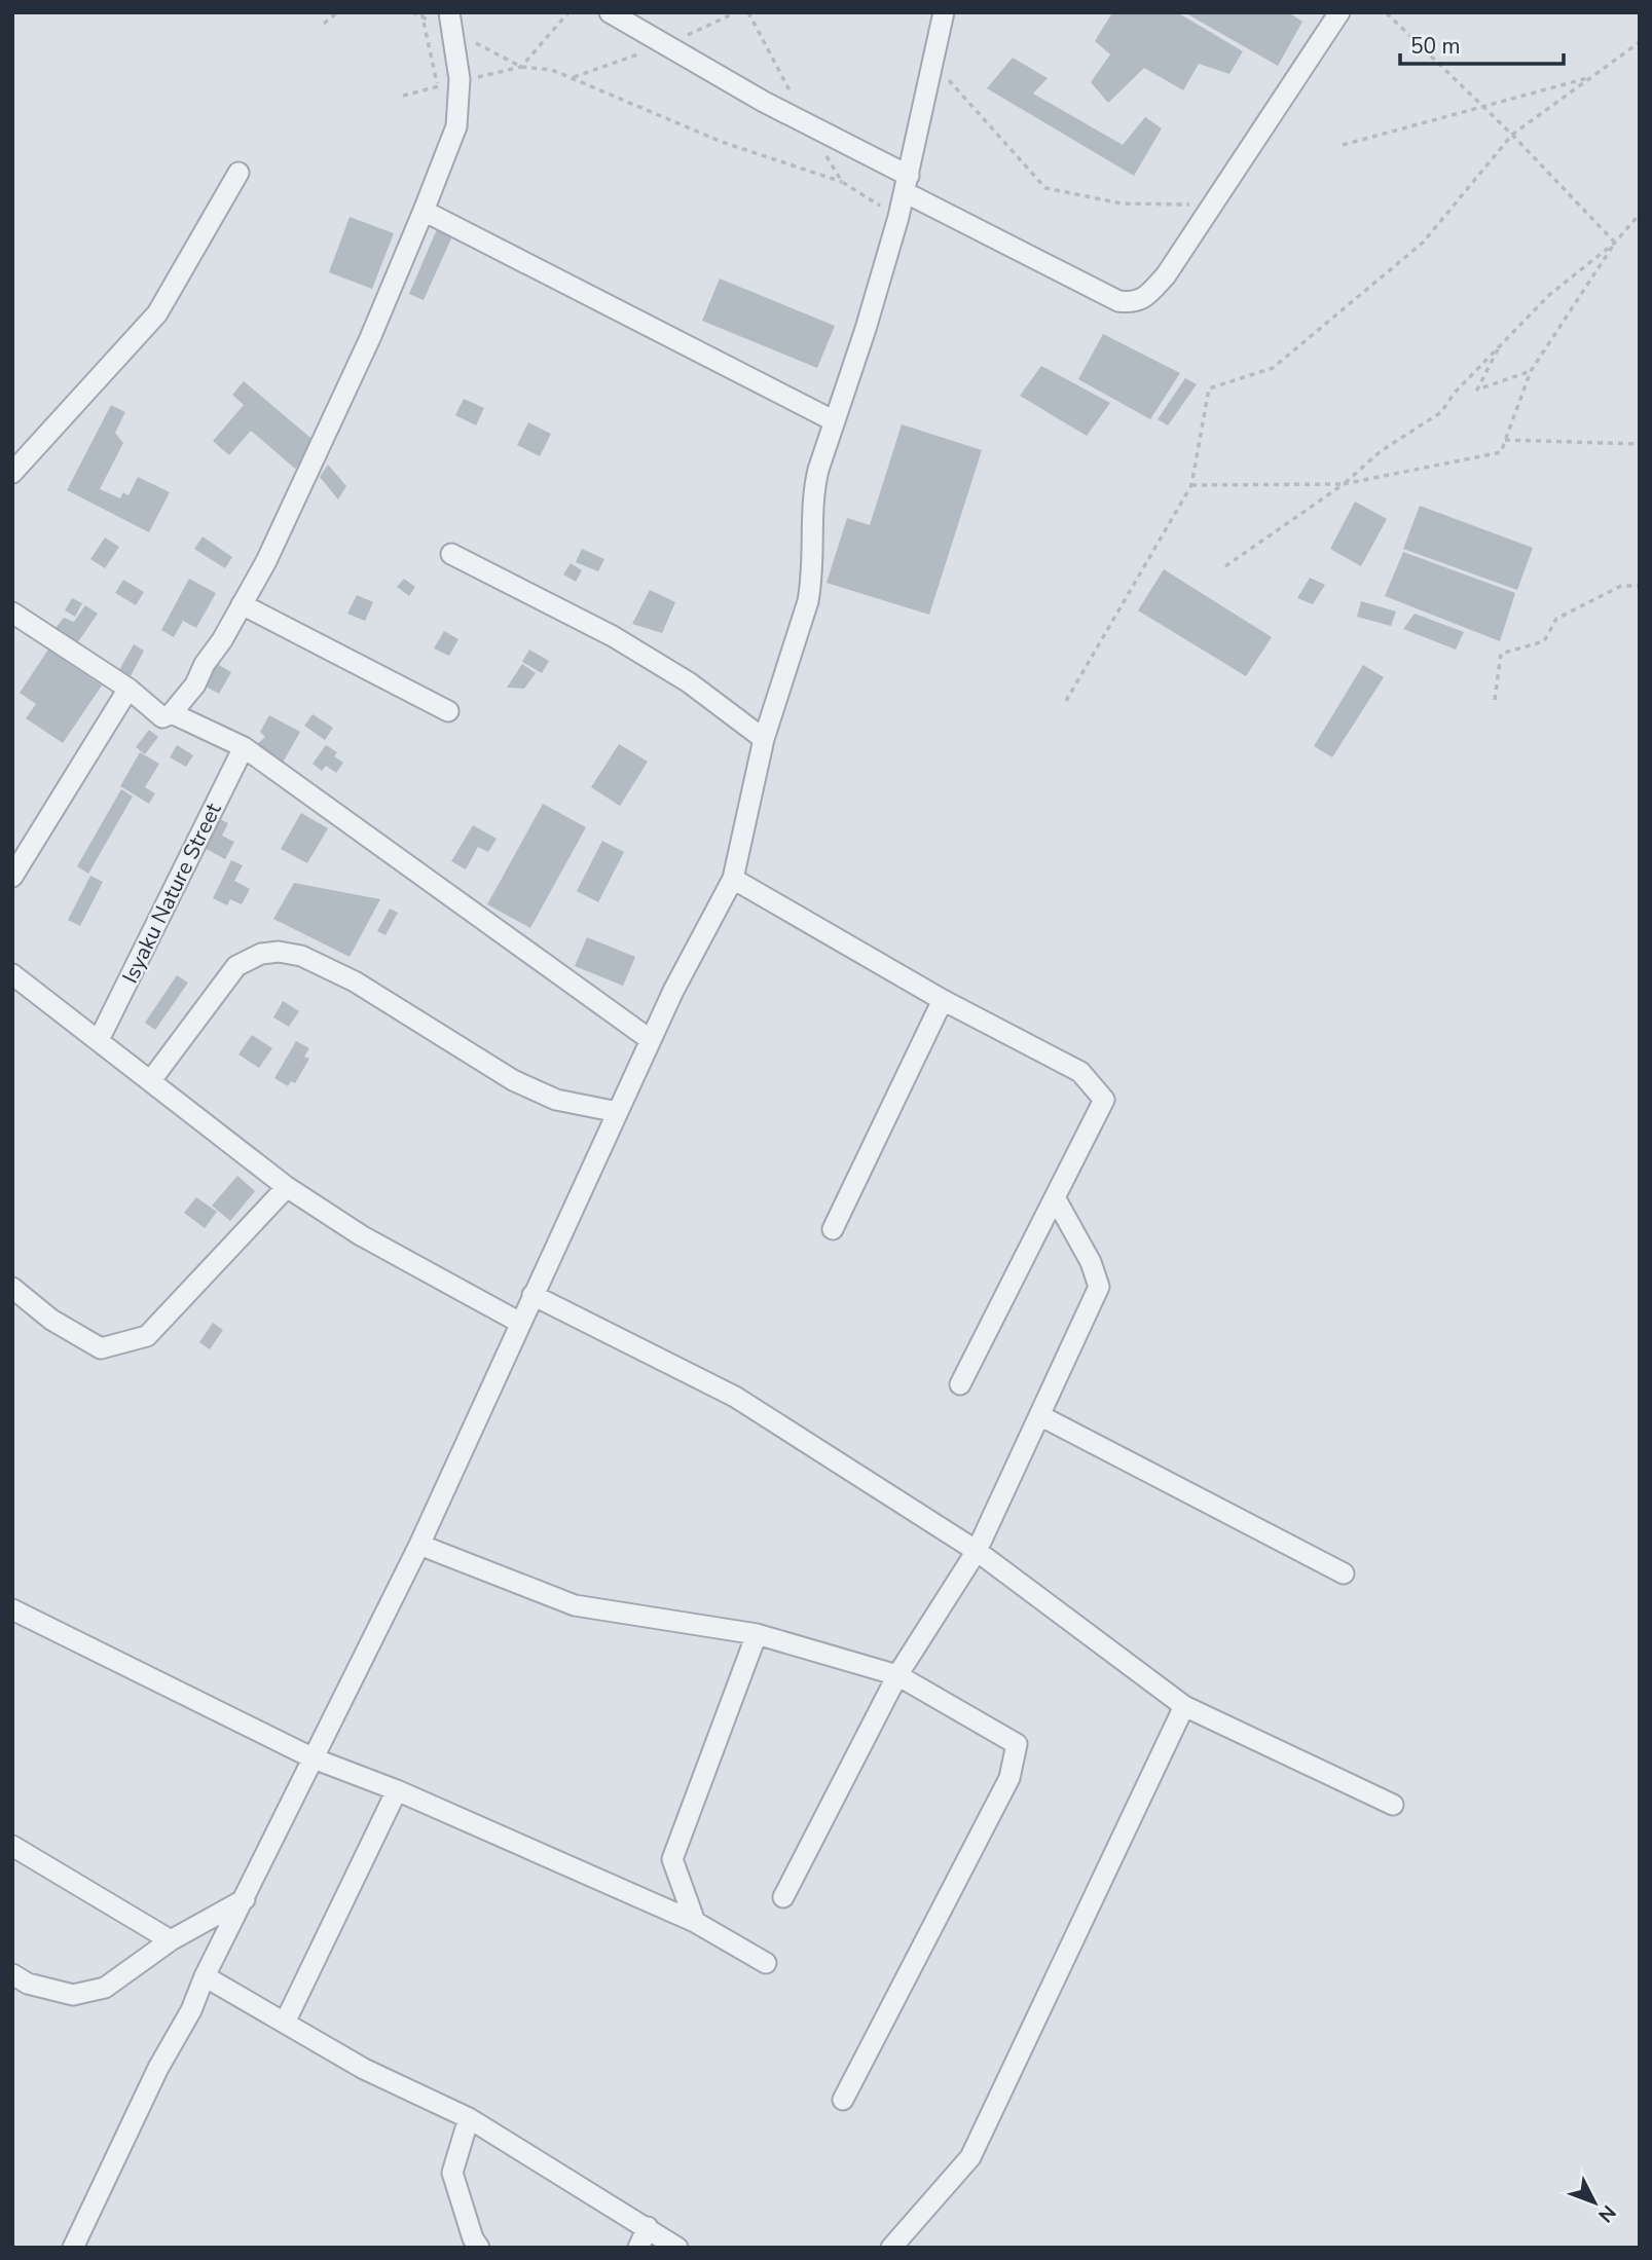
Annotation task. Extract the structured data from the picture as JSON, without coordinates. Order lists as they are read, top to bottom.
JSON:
{
  "streets": {
    "street": ["Isyaku Nature Street"]
  },
  "scale_bar": "50 m",
  "north": "bottom right"
}
